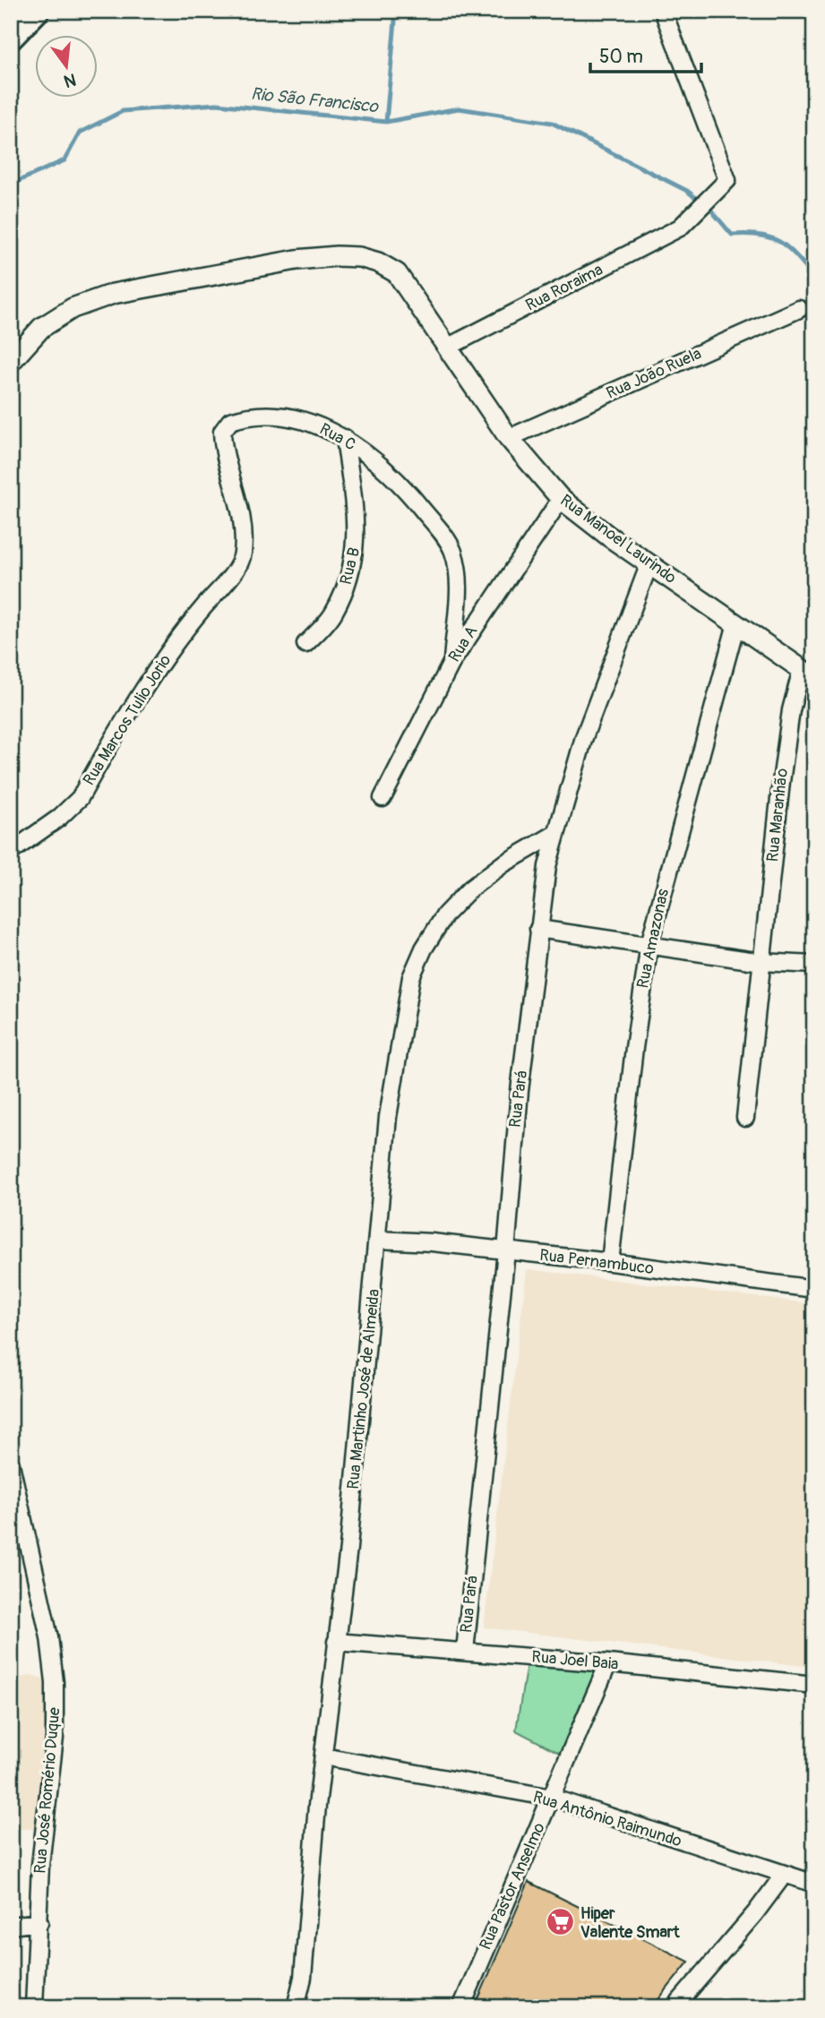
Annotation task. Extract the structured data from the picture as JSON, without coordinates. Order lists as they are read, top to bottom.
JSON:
{
  "streets": {
    "street": [
      "Rua Roraima",
      "Rua João Ruela",
      "Rua C",
      "Rua Manoel Laurindo",
      "Rua B",
      "Rua A",
      "Rua Marcos Tulio Jorio",
      "Rua Maranhão",
      "Rua Amazonas",
      "Rua Pará",
      "Rua Pernambuco",
      "Rua Martinho José de Almeida",
      "Rua Joel Baia",
      "Rua José Romério Duque",
      "Rua Antônio Raimundo",
      "Rua Pastor Anselmo"
    ]
  },
  "crossings": [
    ["Rua Roraima", "Rua Manoel Laurindo"],
    ["Rua João Ruela", "Rua Manoel Laurindo"],
    ["Rua C", "Rua B"],
    ["Rua C", "Rua A"],
    ["Rua C", "Rua Marcos Tulio Jorio"],
    ["Rua Manoel Laurindo", "Rua A"],
    ["Rua Manoel Laurindo", "Rua Maranhão"],
    ["Rua Manoel Laurindo", "Rua Amazonas"],
    ["Rua Manoel Laurindo", "Rua Pará"],
    ["Rua Amazonas", "Rua Pernambuco"],
    ["Rua Pará", "Rua Pernambuco"],
    ["Rua Pará", "Rua Martinho José de Almeida"],
    ["Rua Pará", "Rua Joel Baia"],
    ["Rua Pernambuco", "Rua Martinho José de Almeida"],
    ["Rua Martinho José de Almeida", "Rua Joel Baia"],
    ["Rua Martinho José de Almeida", "Rua Antônio Raimundo"],
    ["Rua Joel Baia", "Rua Pastor Anselmo"],
    ["Rua Antônio Raimundo", "Rua Pastor Anselmo"]
  ],
  "water": ["Rio São Francisco"],
  "places": {
    "supermarket": ["Hiper Valente Smart"]
  },
  "scale_bar": "50 m",
  "north": "bottom"
}
